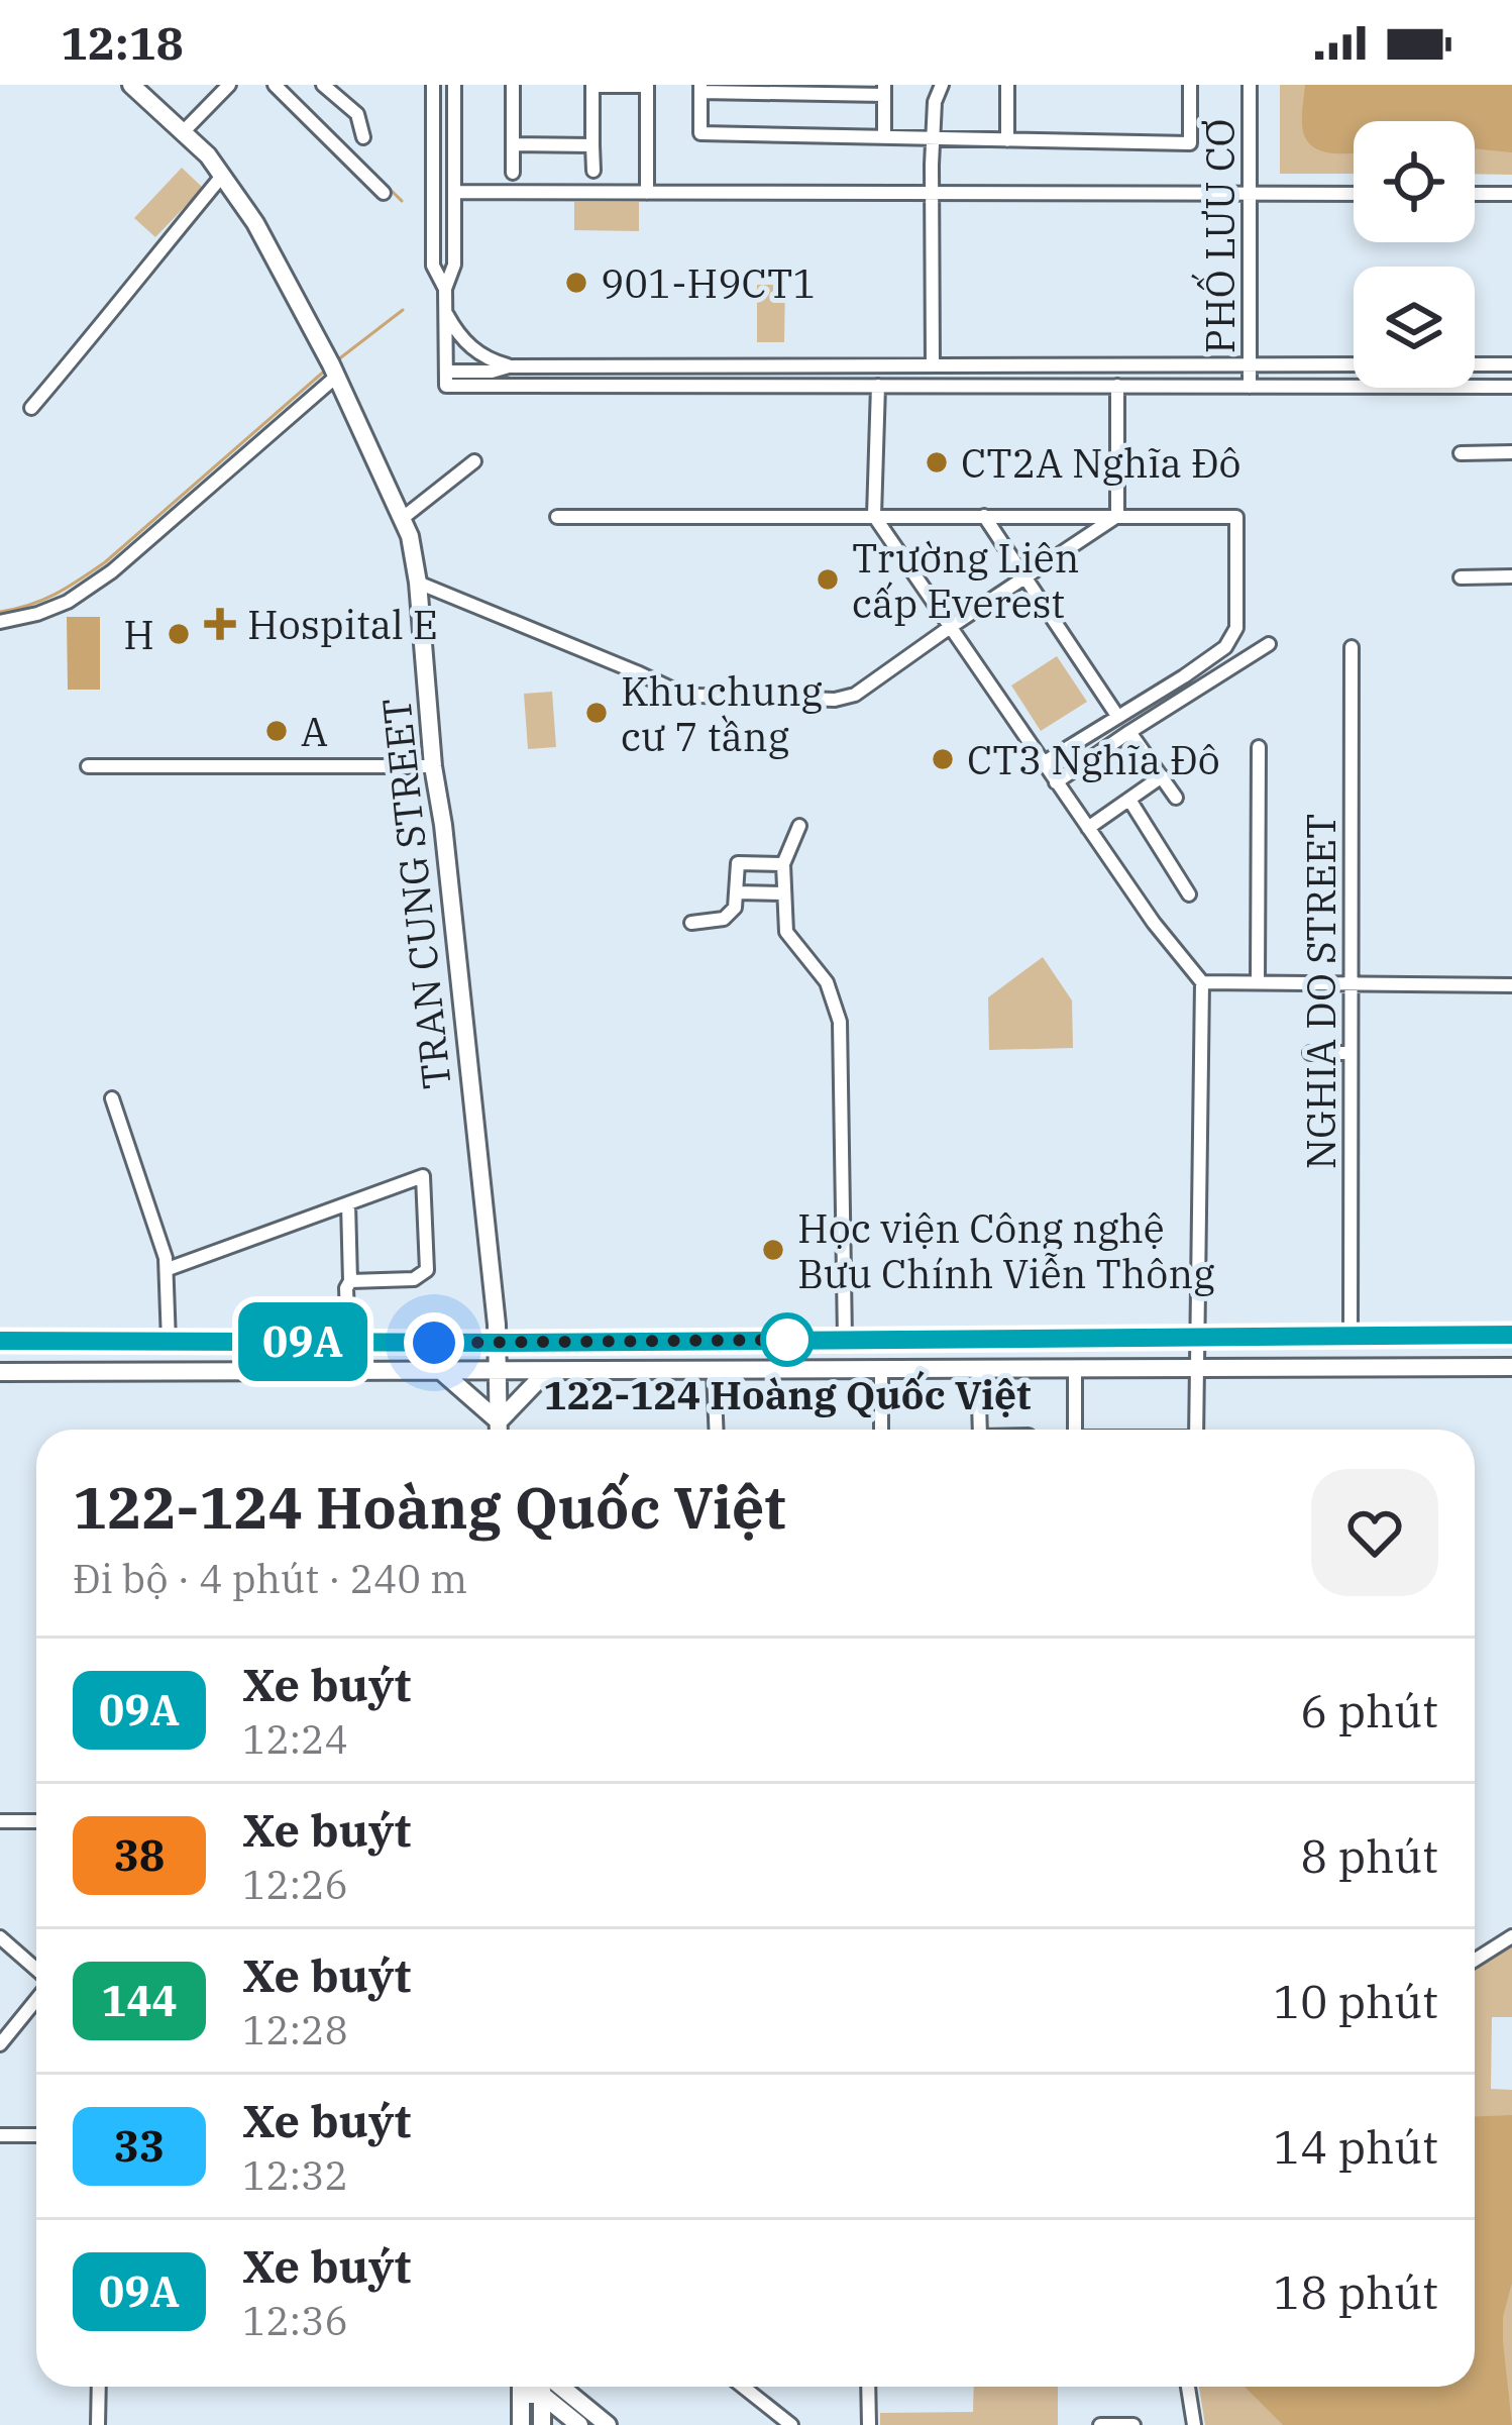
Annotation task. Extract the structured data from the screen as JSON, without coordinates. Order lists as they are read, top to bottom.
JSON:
{
  "streets": {
    "main road": ["TRAN CUNG STREET"],
    "street": ["PHỐ LƯU CƠ", "NGHIA DO STREET"]
  },
  "places": {
    "other": [
      "901-H9CT1",
      "CT2A Nghĩa Đô",
      "Trường Liên cấp Everest",
      "H",
      "Khu chung cư 7 tầng",
      "A",
      "CT3 Nghĩa Đô",
      "Học viện Công nghệ Bưu Chính Viễn Thông",
      "122-124 Hoàng Quốc Việt"
    ],
    "health": ["Hospital E"]
  },
  "lines": ["bus line 09A"],
  "page": {
    "status": "12:18",
    "on_map": "09A",
    "heading": ["122-124 Hoàng Quốc Việt", "Đi bộ · 4 phút · 240 m"],
    "list": [
      {
        "mark": "09A",
        "name": "Xe buýt",
        "note": "12:24",
        "value": "6 phút"
      },
      {
        "mark": "38",
        "name": "Xe buýt",
        "note": "12:26",
        "value": "8 phút"
      },
      {
        "mark": "144",
        "name": "Xe buýt",
        "note": "12:28",
        "value": "10 phút"
      },
      {
        "mark": "33",
        "name": "Xe buýt",
        "note": "12:32",
        "value": "14 phút"
      },
      {
        "mark": "09A",
        "name": "Xe buýt",
        "note": "12:36",
        "value": "18 phút"
      }
    ]
  }
}
